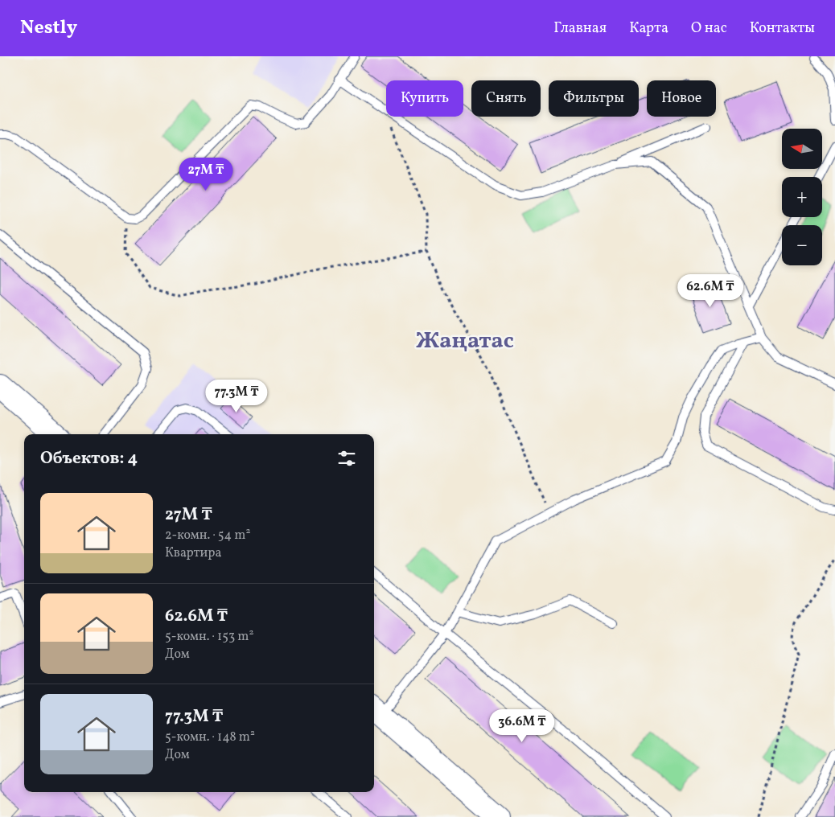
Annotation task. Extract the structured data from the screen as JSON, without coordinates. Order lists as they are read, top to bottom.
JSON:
{
  "districts": ["Жаңатас"],
  "north": "left",
  "page": {
    "header": "Nestly",
    "nav": [
      "Главная",
      "Карта",
      "О нас",
      "Контакты"
    ],
    "chip": [
      "Купить",
      "Снять",
      "Фильтры",
      "Новое"
    ],
    "map_buttons": ["+", "−"],
    "price": [
      "27M ₸",
      "62.6M ₸",
      "77.3M ₸",
      "36.6M ₸"
    ],
    "heading": "Объектов: 4",
    "list": [
      {
        "name": "27M ₸",
        "note": "2-комн. · 54 m² · Квартира"
      },
      {
        "name": "62.6M ₸",
        "note": "5-комн. · 153 m² · Дом"
      },
      {
        "name": "77.3M ₸",
        "note": "5-комн. · 148 m² · Дом"
      }
    ]
  }
}
